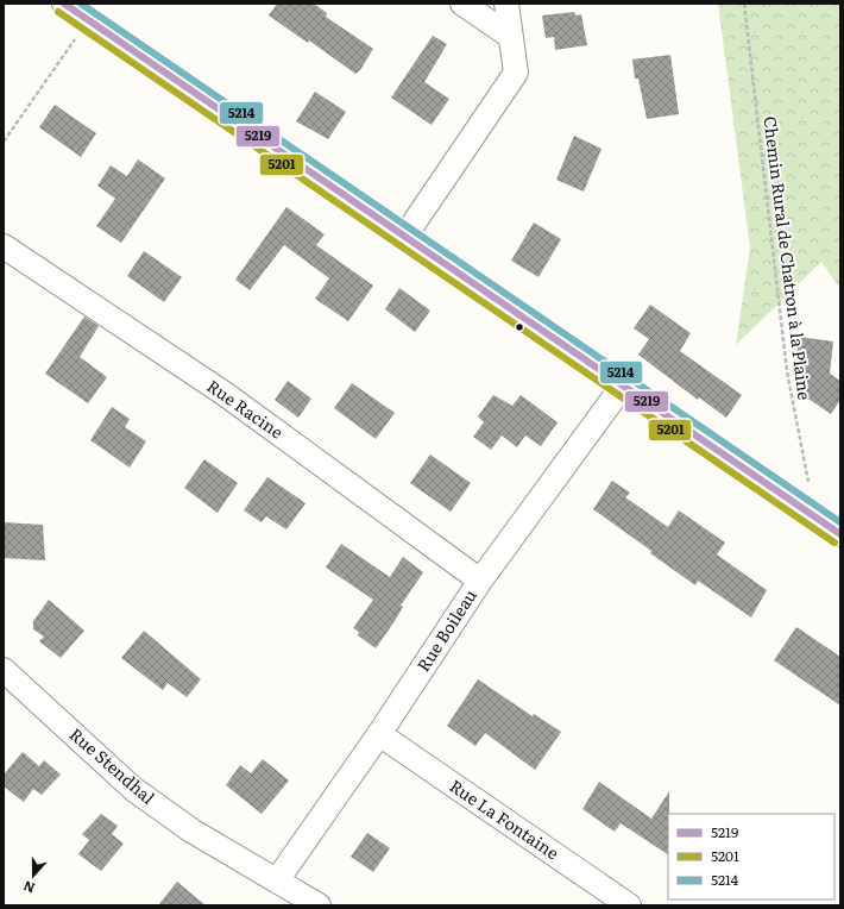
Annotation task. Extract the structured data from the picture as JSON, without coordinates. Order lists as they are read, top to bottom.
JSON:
{
  "streets": {
    "street": [
      "Rue Racine",
      "Rue Boileau",
      "Rue Stendhal",
      "Rue La Fontaine"
    ],
    "path": ["Chemin Rural de Chatron à la Plaine"]
  },
  "crossings": [
    ["Rue Racine", "Rue Boileau"],
    ["Rue Boileau", "Rue Stendhal"],
    ["Rue Boileau", "Rue La Fontaine"]
  ],
  "lines": ["transit line 5219", "transit line 5214", "transit line 5201"],
  "legend": ["5219", "5201", "5214"],
  "north": "bottom"
}
